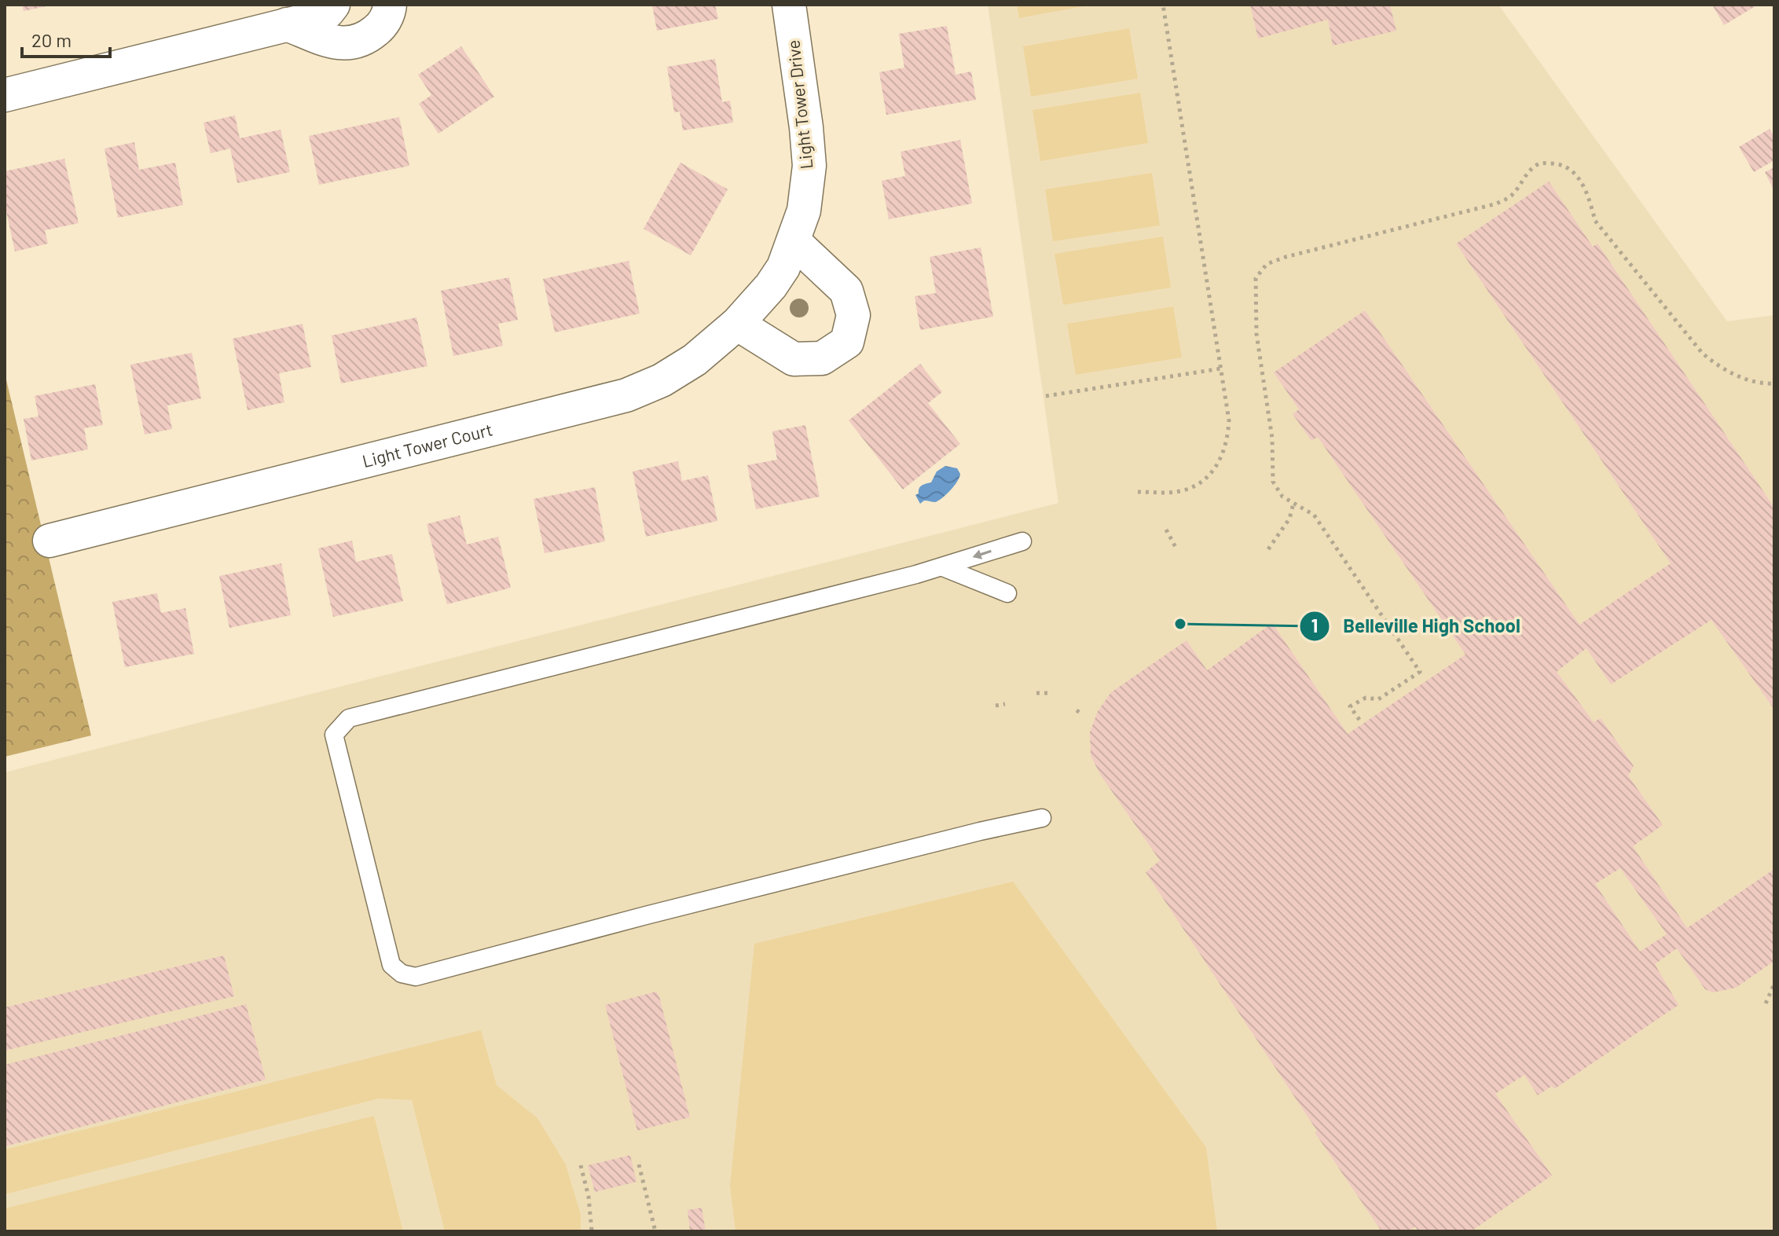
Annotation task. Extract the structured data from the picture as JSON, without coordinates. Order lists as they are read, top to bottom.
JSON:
{
  "streets": {
    "street": ["Light Tower Drive", "Light Tower Court"]
  },
  "crossings": [
    ["Light Tower Drive", "Light Tower Court"]
  ],
  "places": ["Belleville High School"],
  "scale_bar": "20 m"
}
